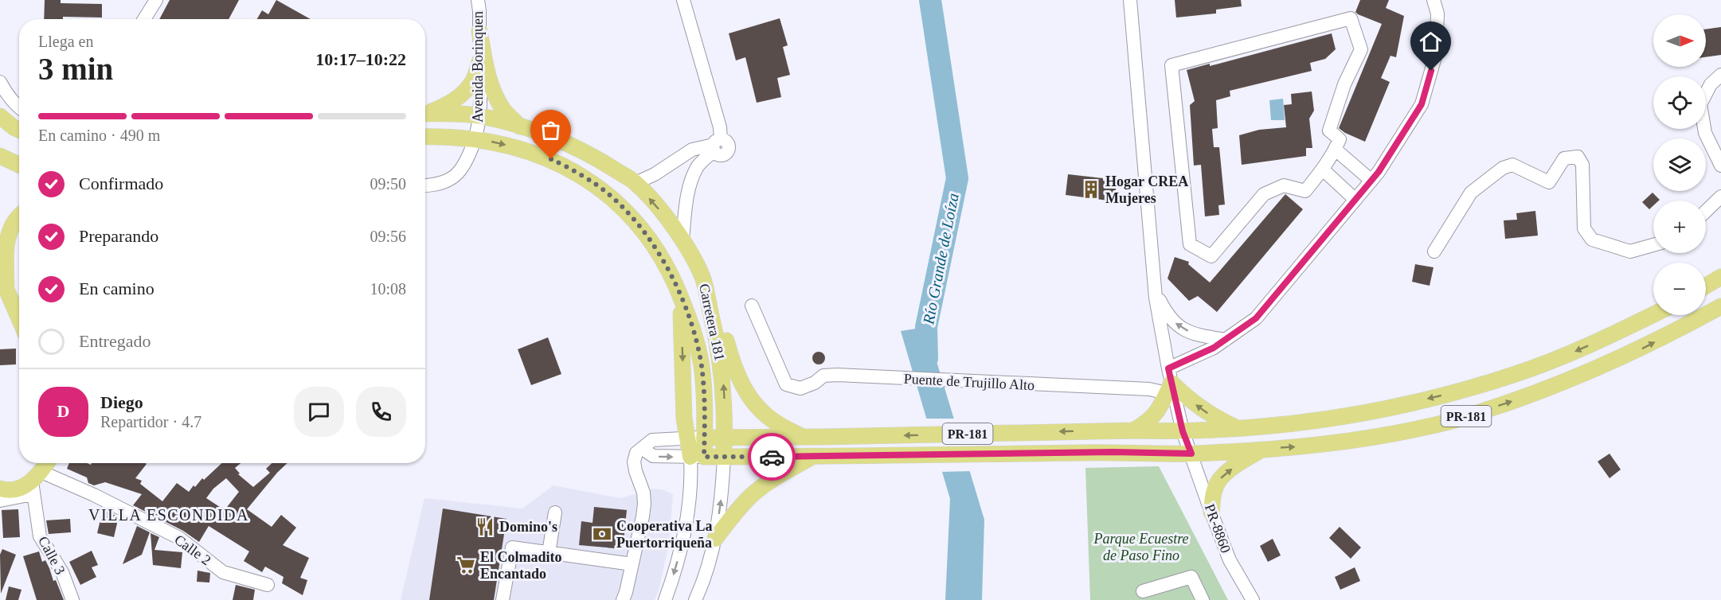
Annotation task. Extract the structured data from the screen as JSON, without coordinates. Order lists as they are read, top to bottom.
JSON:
{
  "streets": {
    "main road": ["Carretera 181", "PR-181"],
    "street": [
      "Avenida Borinquen",
      "Puente de Trujillo Alto",
      "PR-8860",
      "Calle 2",
      "Calle 3"
    ]
  },
  "crossings": [
    ["Avenida Borinquen", "Carretera 181"],
    ["Carretera 181", "PR-181"],
    ["Puente de Trujillo Alto", "PR-8860"],
    ["PR-181", "PR-8860"],
    ["Calle 2", "Calle 3"]
  ],
  "districts": ["VILLA ESCONDIDA"],
  "water": ["Río Grande de Loíza"],
  "parks": ["Parque Ecuestre de Paso Fino"],
  "places": {
    "building": ["Hogar CREA Mujeres"],
    "restaurant": ["Domino's"],
    "bank": ["Cooperativa La Puertorriqueña"],
    "supermarket": ["El Colmadito Encantado"]
  },
  "north": "right",
  "page": {
    "map_buttons": ["+", "−"],
    "heading": ["3 min", "Llega en", "10:17–10:22"],
    "panel": ["Diego", "Repartidor · 4.7"],
    "bar": "En camino · 490 m",
    "list": [
      ["Confirmado", "09:50"],
      ["Preparando", "09:56"],
      ["En camino", "10:08"],
      "Entregado"
    ],
    "round": "D"
  }
}
